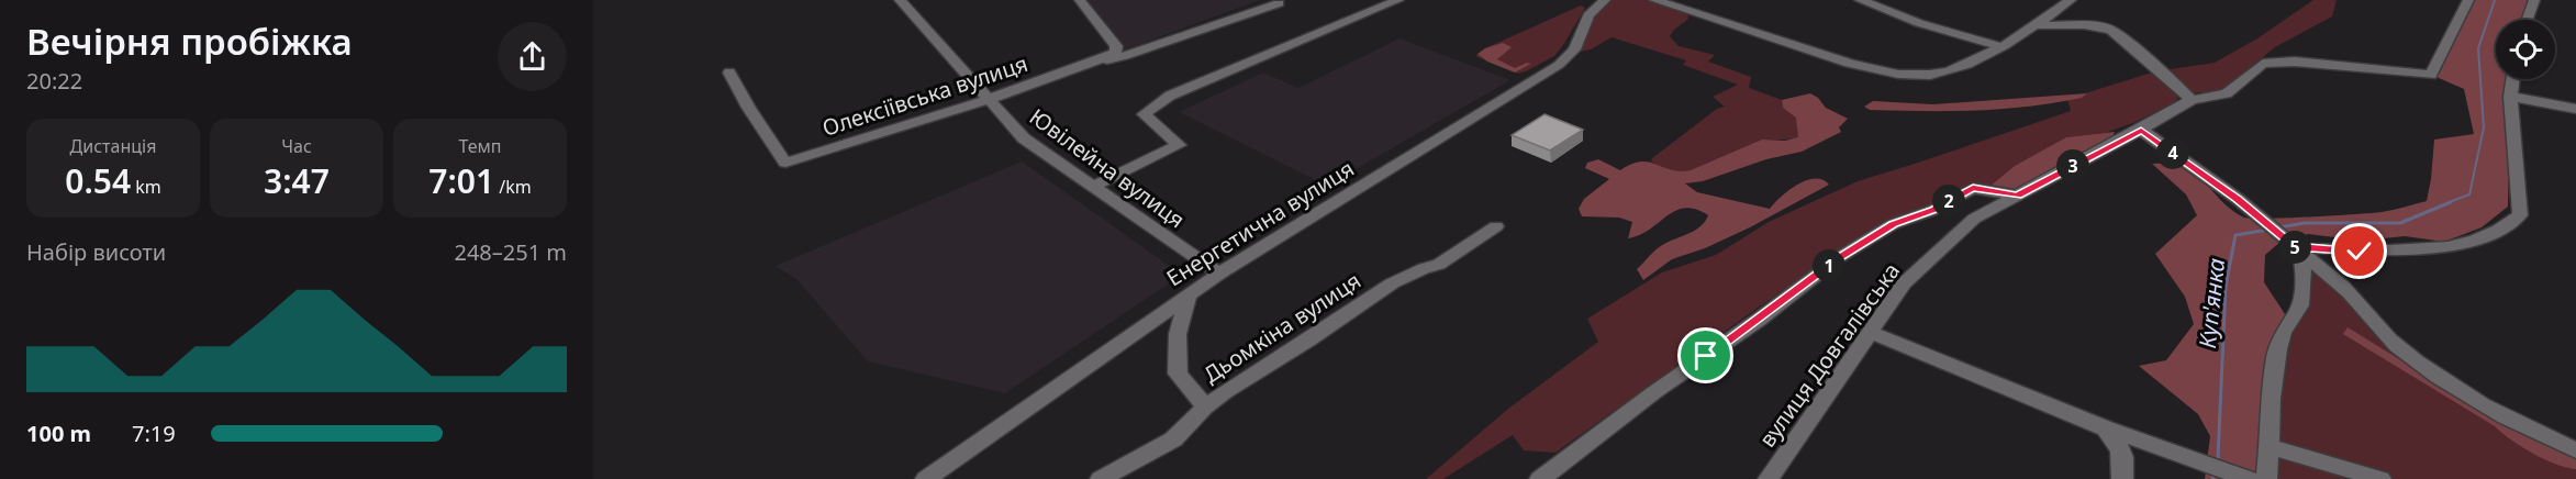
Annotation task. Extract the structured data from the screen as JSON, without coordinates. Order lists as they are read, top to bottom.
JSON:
{
  "streets": {
    "street": [
      "Олексіївська вулиця",
      "Ювілейна вулиця",
      "Енергетична вулиця",
      "Дьомкіна вулиця",
      "вулиця Довгалівська"
    ]
  },
  "crossings": [
    ["Олексіївська вулиця", "Ювілейна вулиця"],
    ["Ювілейна вулиця", "Енергетична вулиця"]
  ],
  "water": ["Куп'янка"],
  "page": {
    "heading": ["Вечірня пробіжка", "20:22"],
    "stats": [
      ["Дистанція", "0.54 km"],
      ["Час", "3:47"],
      ["Темп", "7:01 /km"]
    ],
    "pins": [
      "4",
      "3",
      "2",
      "5",
      "1"
    ],
    "chart": ["Набір висоти", "248–251 m"],
    "list": [
      {
        "name": "100 m",
        "note": "7:19"
      }
    ]
  }
}
